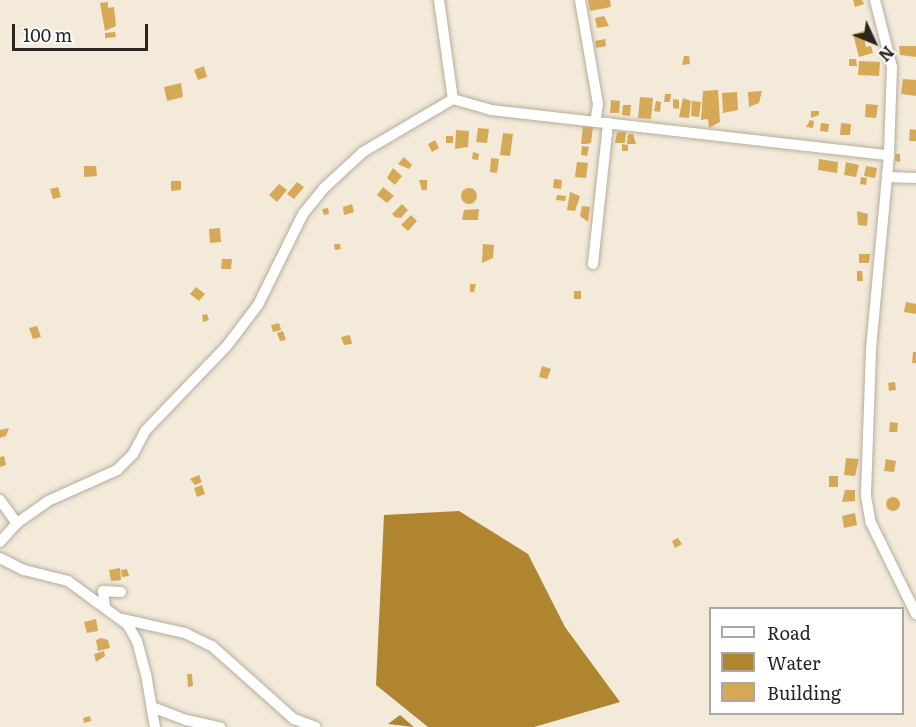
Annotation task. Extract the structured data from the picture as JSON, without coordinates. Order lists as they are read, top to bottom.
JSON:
{
  "legend": ["Road", "Water", "Building"],
  "scale_bar": "100 m",
  "north": "bottom right"
}
